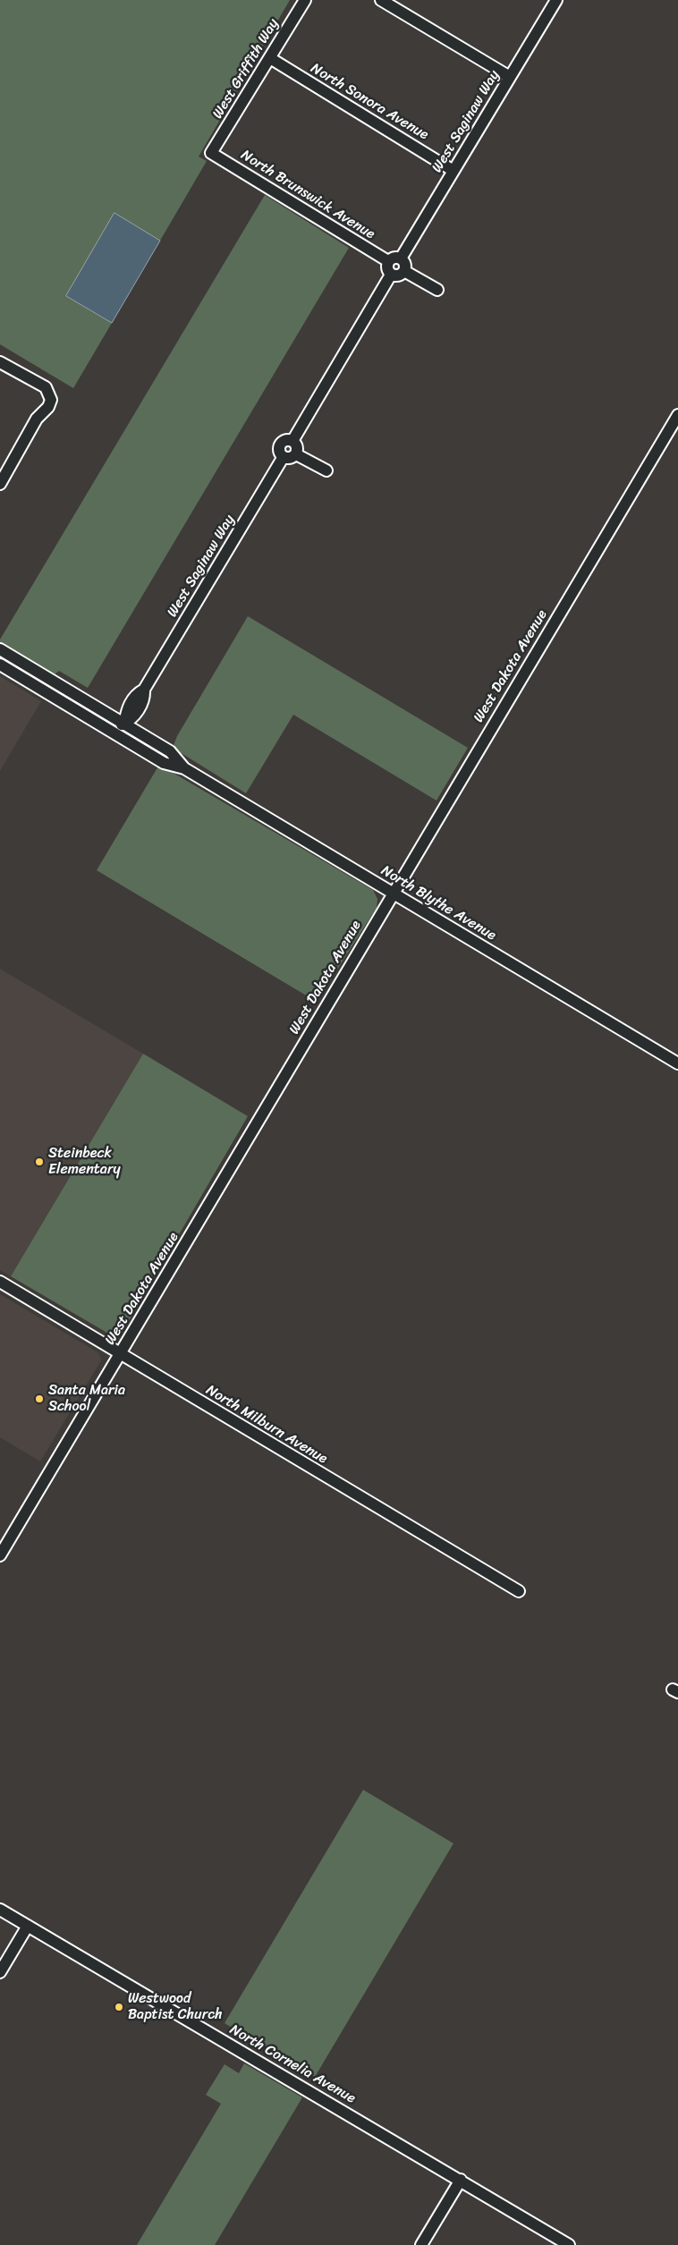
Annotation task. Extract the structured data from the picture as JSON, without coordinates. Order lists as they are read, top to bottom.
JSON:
{
  "streets": {
    "street": [
      "West Griffith Way",
      "North Sonora Avenue",
      "West Saginaw Way",
      "North Brunswick Avenue",
      "West Dakota Avenue",
      "North Blythe Avenue",
      "North Milburn Avenue",
      "North Cornelia Avenue"
    ]
  },
  "crossings": [
    ["West Griffith Way", "North Sonora Avenue"],
    ["West Griffith Way", "North Brunswick Avenue"],
    ["North Sonora Avenue", "West Saginaw Way"],
    ["West Saginaw Way", "North Brunswick Avenue"],
    ["West Saginaw Way", "North Blythe Avenue"],
    ["West Dakota Avenue", "North Blythe Avenue"],
    ["West Dakota Avenue", "North Milburn Avenue"]
  ],
  "places": ["Steinbeck Elementary", "Santa Maria School", "Westwood Baptist Church"]
}
